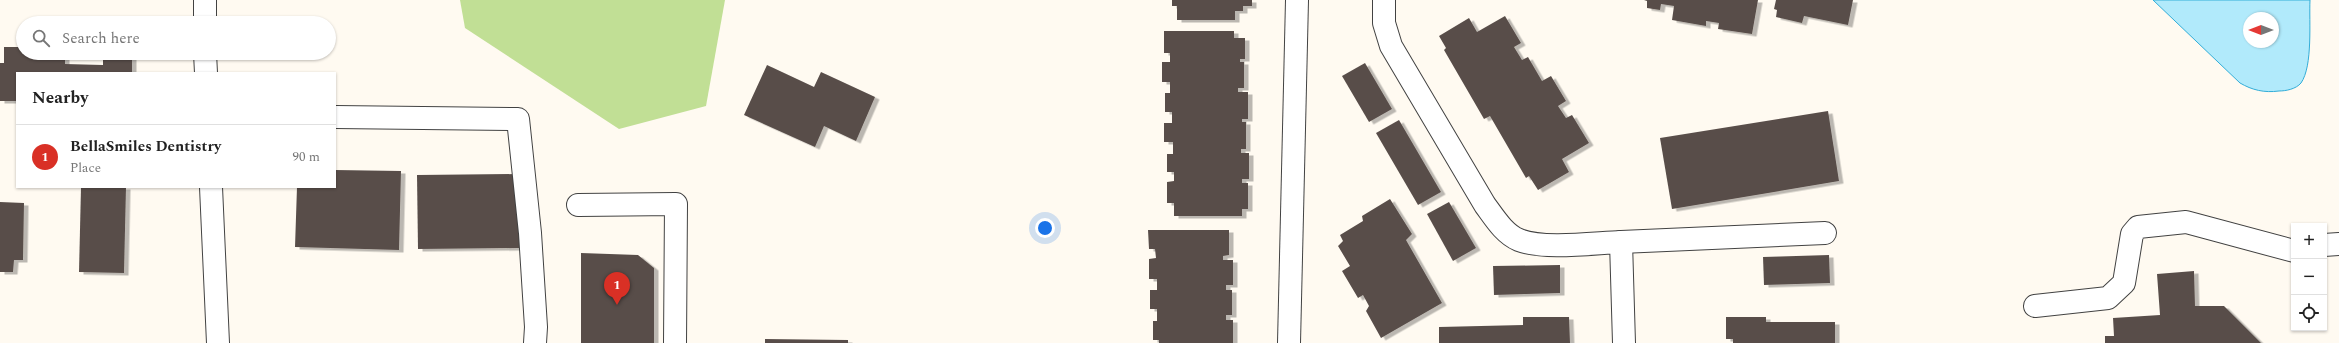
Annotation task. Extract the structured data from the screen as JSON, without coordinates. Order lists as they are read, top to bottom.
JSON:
{
  "north": "left",
  "page": {
    "search": "Search here",
    "heading": "Nearby",
    "list": [
      {
        "mark": "1",
        "name": "BellaSmiles Dentistry",
        "note": "Place",
        "value": "90 m"
      }
    ],
    "map_buttons": ["+", "−"],
    "pins": "1"
  }
}
